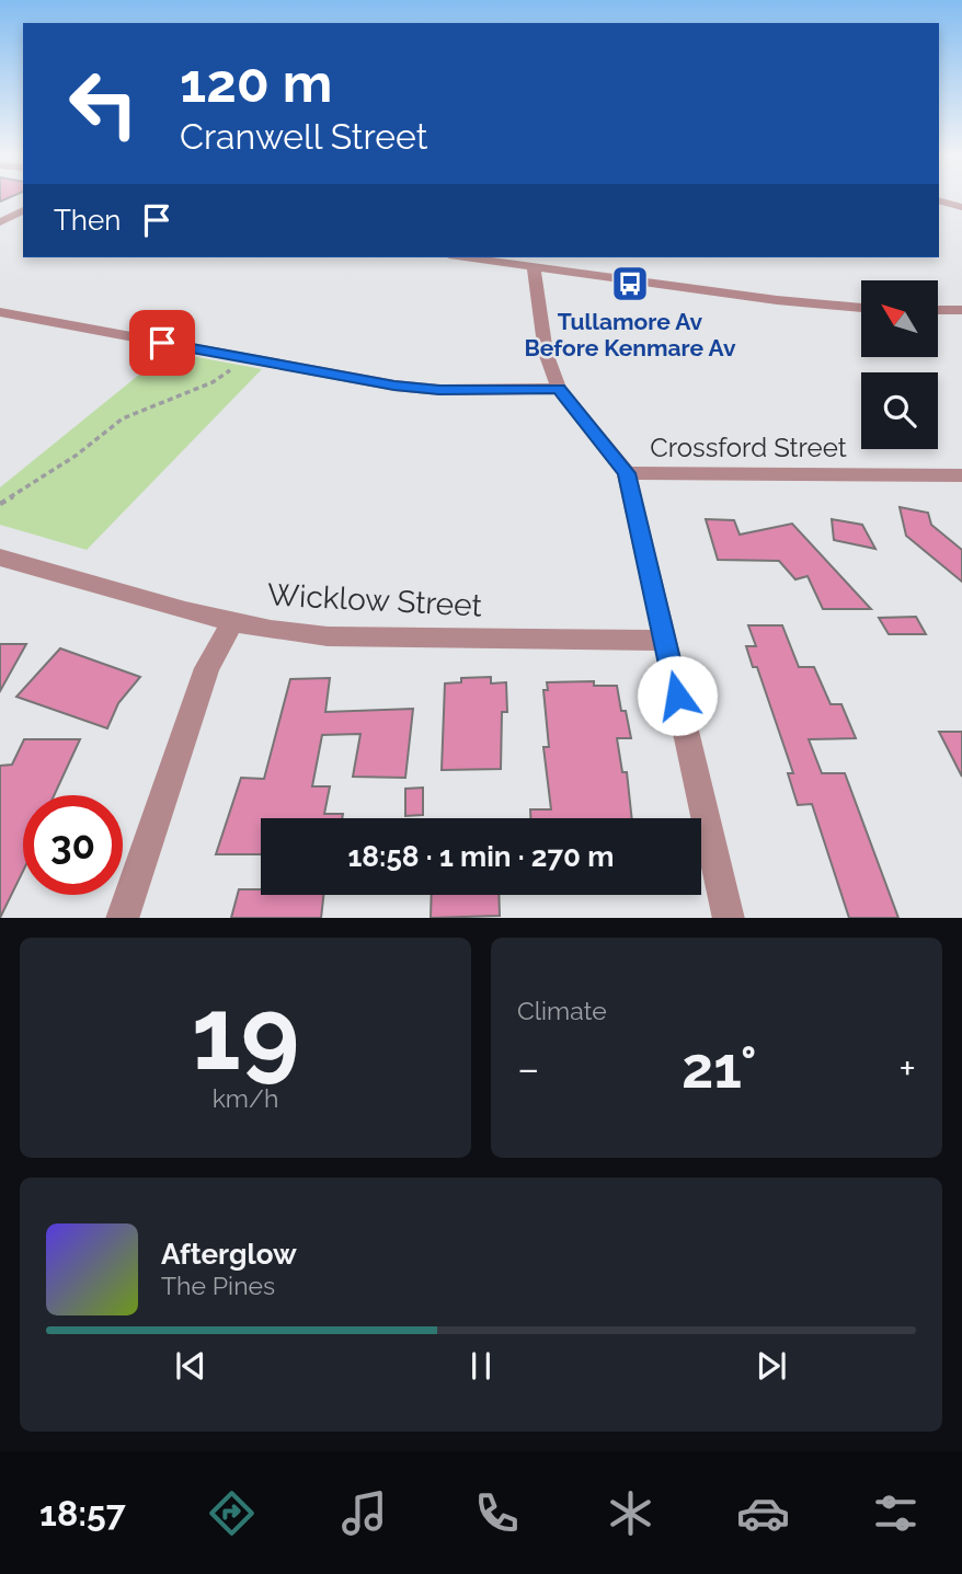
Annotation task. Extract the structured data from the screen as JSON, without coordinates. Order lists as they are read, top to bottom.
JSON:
{
  "streets": {
    "street": ["Crossford Street", "Wicklow Street"]
  },
  "places": {
    "bus stop": ["Tullamore Av Before Kenmare Av"]
  },
  "north": "top left",
  "page": {
    "turn": ["120 m", "Cranwell Street"],
    "then": "Then",
    "limit": "30",
    "trip": "18:58 · 1 min · 270 m",
    "tile": [
      ["19", "km/h"],
      "Climate"
    ],
    "heat": ["−", "21°", "+"],
    "song": ["Afterglow", "The Pines"],
    "tabs": "18:57"
  }
}
